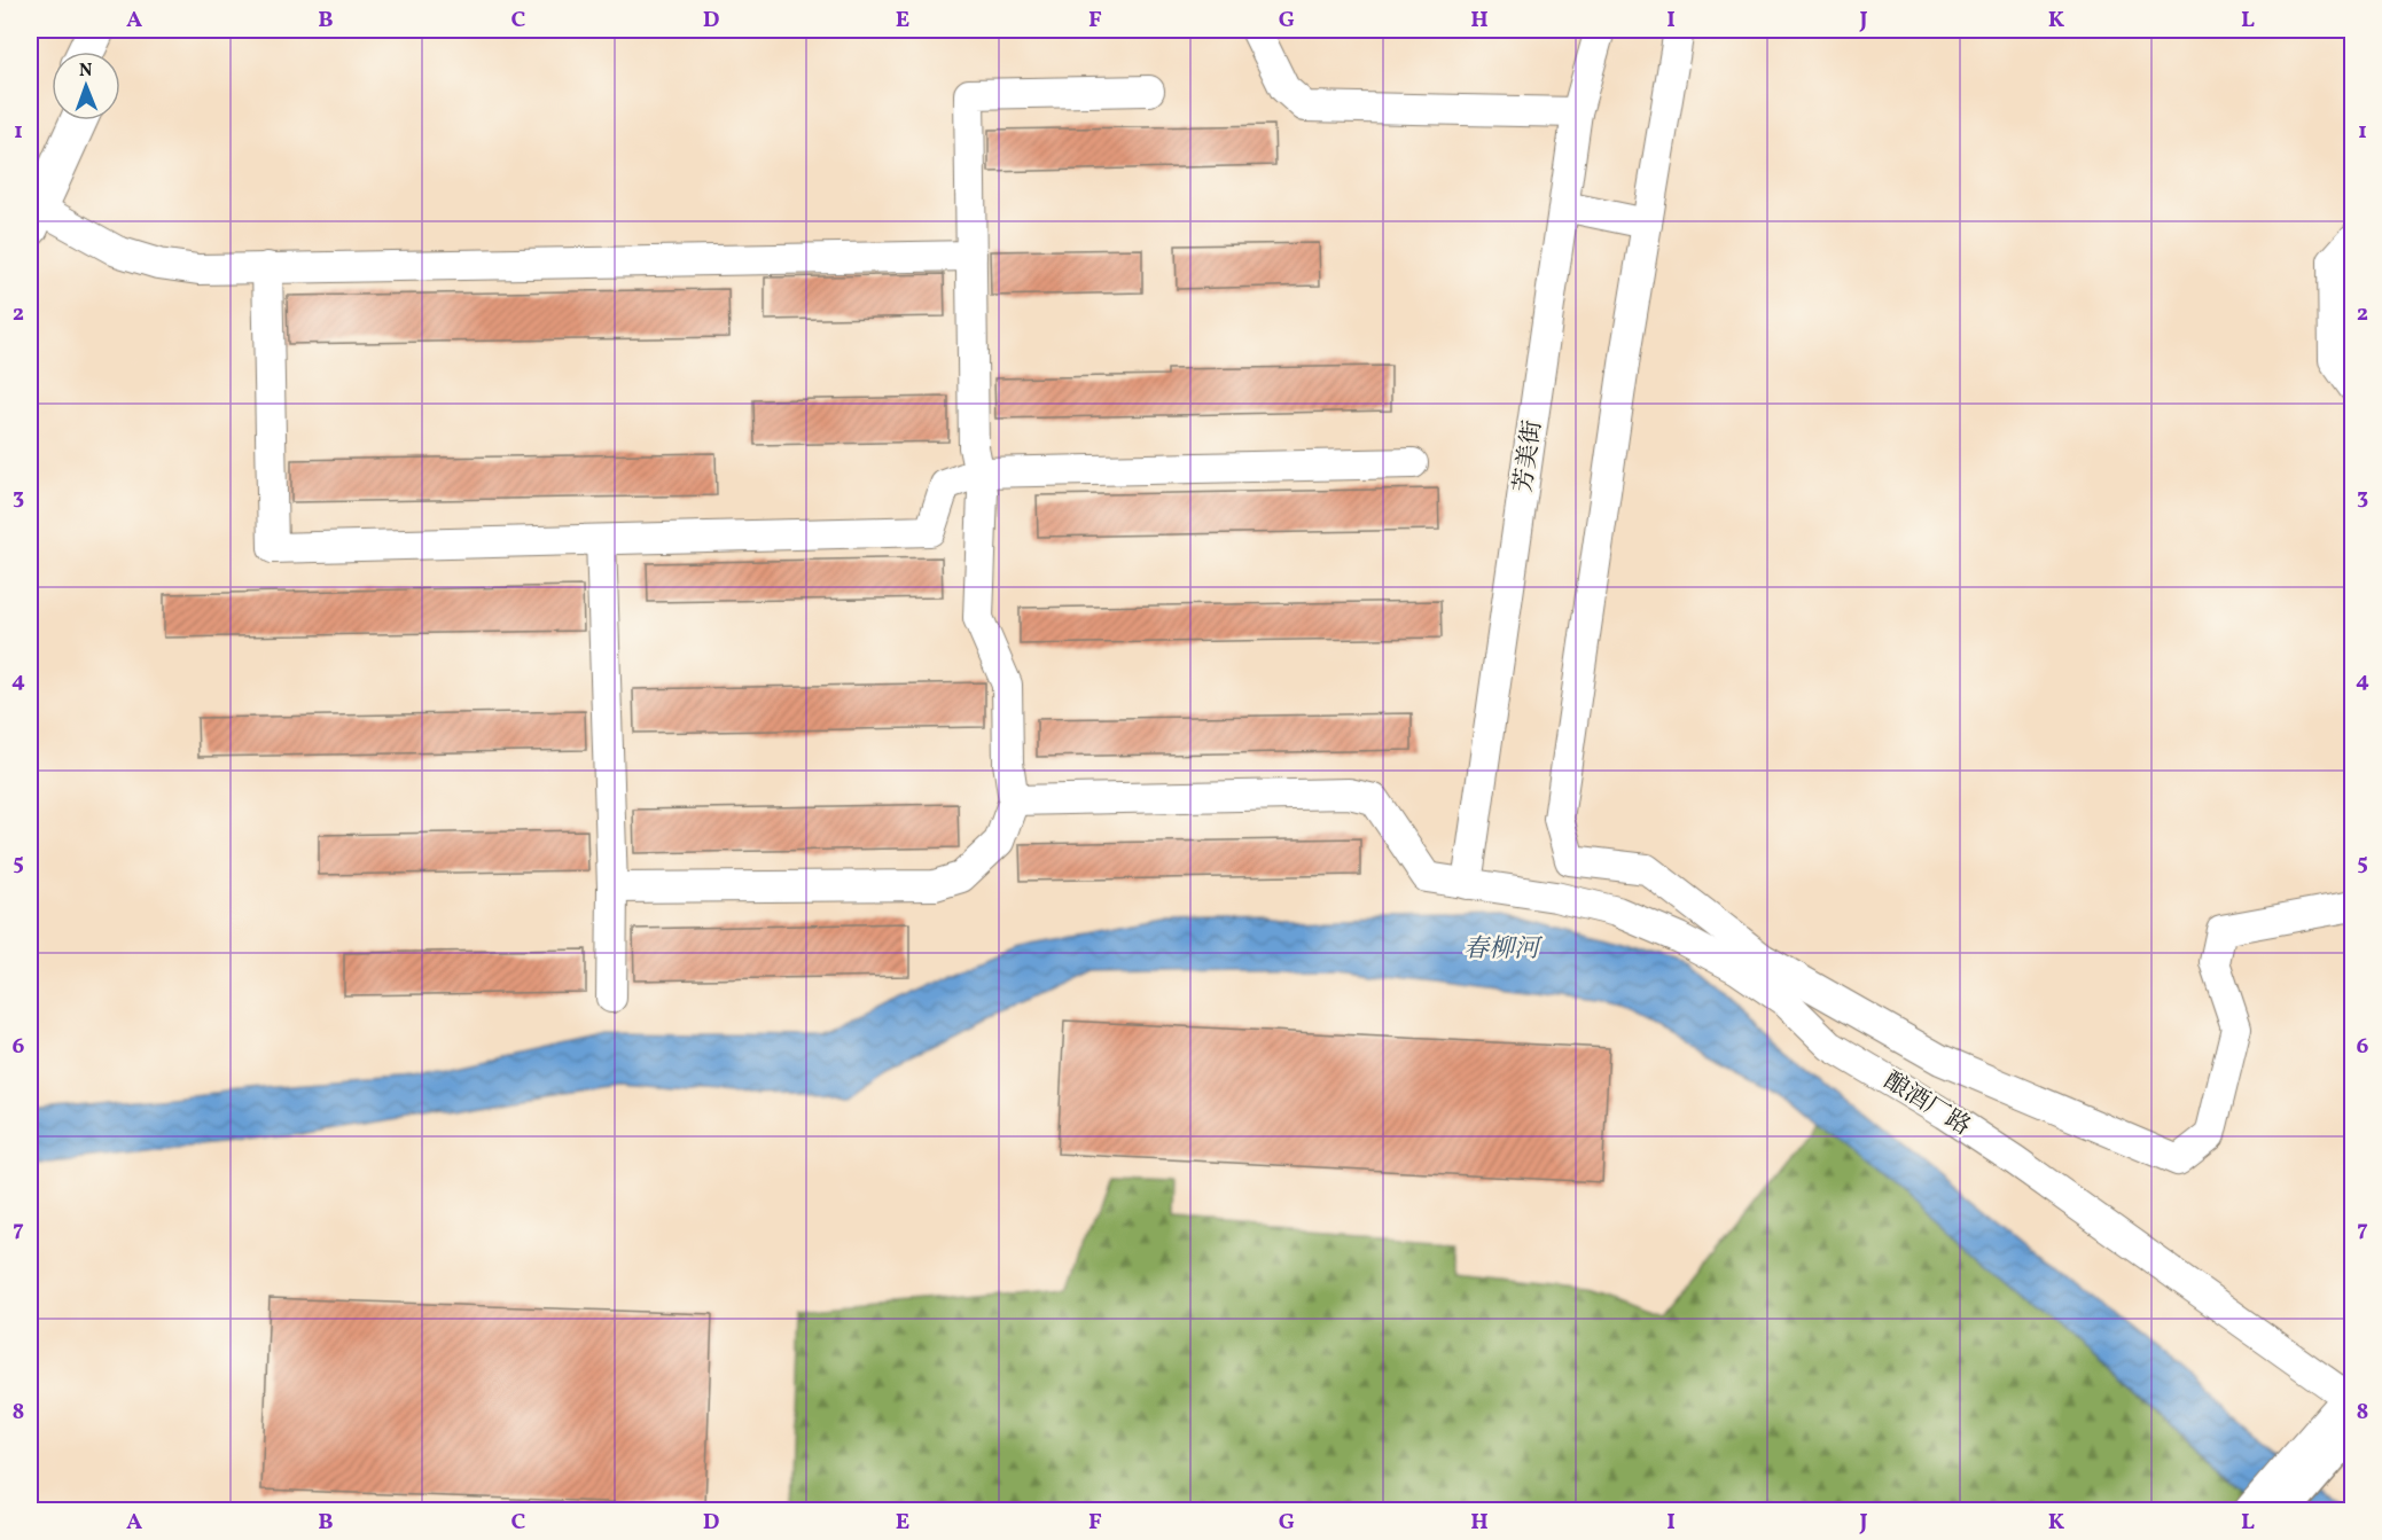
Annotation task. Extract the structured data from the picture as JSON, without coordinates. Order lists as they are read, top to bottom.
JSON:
{
  "streets": {
    "street": ["芳美街", "酿酒厂路"]
  },
  "crossings": [
    ["芳美街", "酿酒厂路"]
  ],
  "water": ["春柳河"],
  "north": "top",
  "grid": {
    "columns": [
      "A",
      "B",
      "C",
      "D",
      "E",
      "F",
      "G",
      "H",
      "I",
      "J",
      "K",
      "L"
    ],
    "rows": [
      "1",
      "2",
      "3",
      "4",
      "5",
      "6",
      "7",
      "8"
    ]
  }
}
